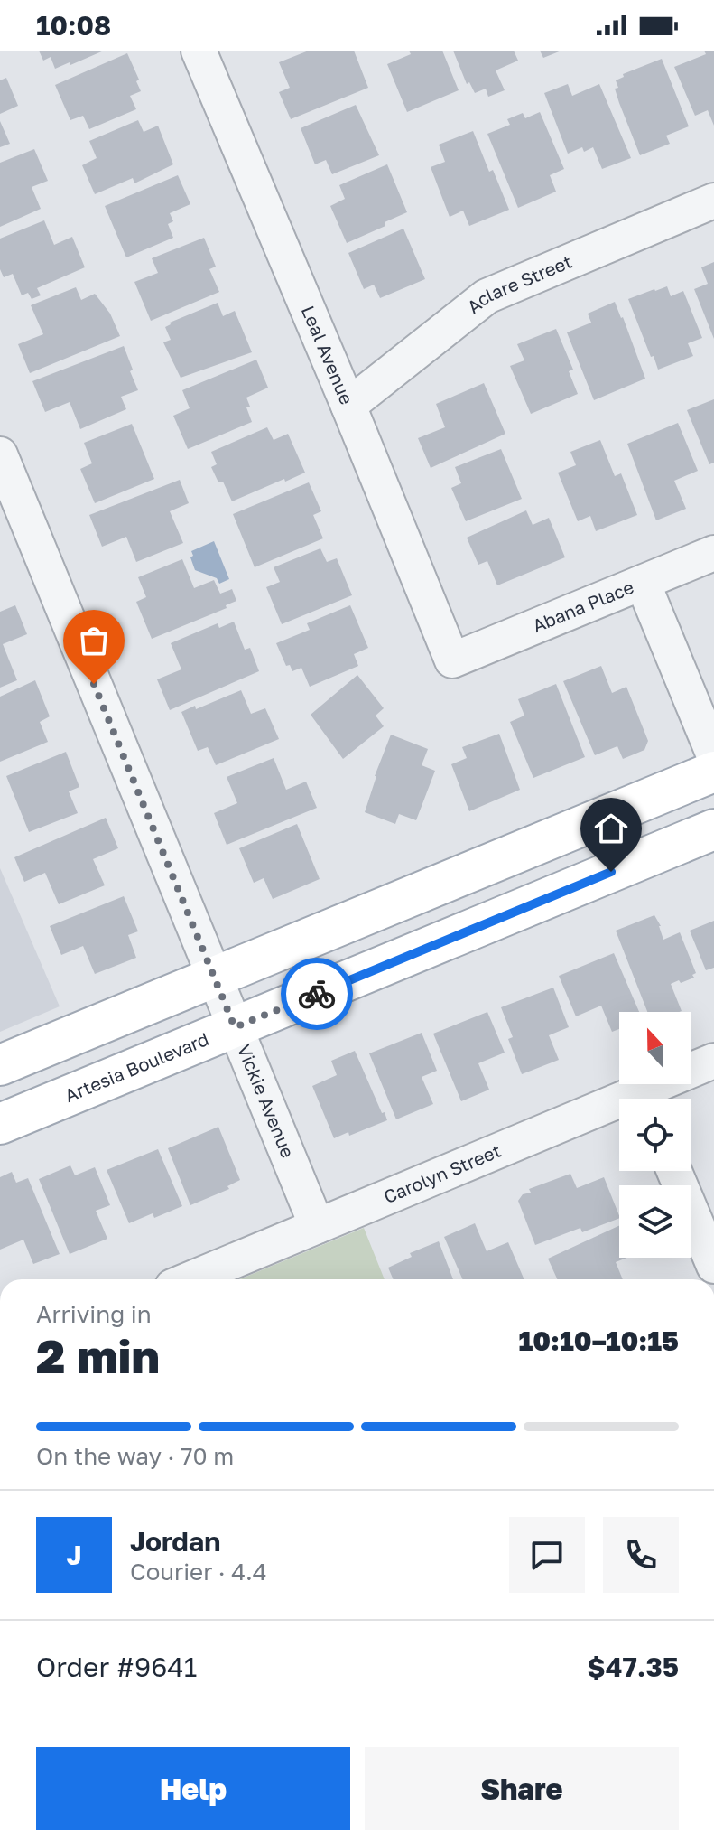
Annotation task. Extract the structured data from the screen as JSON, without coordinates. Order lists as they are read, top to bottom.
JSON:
{
  "streets": {
    "main road": ["Artesia Boulevard"],
    "street": [
      "Aclare Street",
      "Leal Avenue",
      "Abana Place",
      "Vickie Avenue",
      "Carolyn Street"
    ]
  },
  "crossings": [
    ["Aclare Street", "Leal Avenue"],
    ["Leal Avenue", "Abana Place"],
    ["Artesia Boulevard", "Vickie Avenue"],
    ["Vickie Avenue", "Carolyn Street"]
  ],
  "north": "top",
  "page": {
    "status": "10:08",
    "heading": ["2 min", "Arriving in", "10:10–10:15"],
    "panel": [
      "Jordan",
      "Courier · 4.4",
      "Order #9641",
      "$47.35"
    ],
    "bar": "On the way · 70 m",
    "round": "J",
    "buttons": ["Help", "Share"]
  }
}
